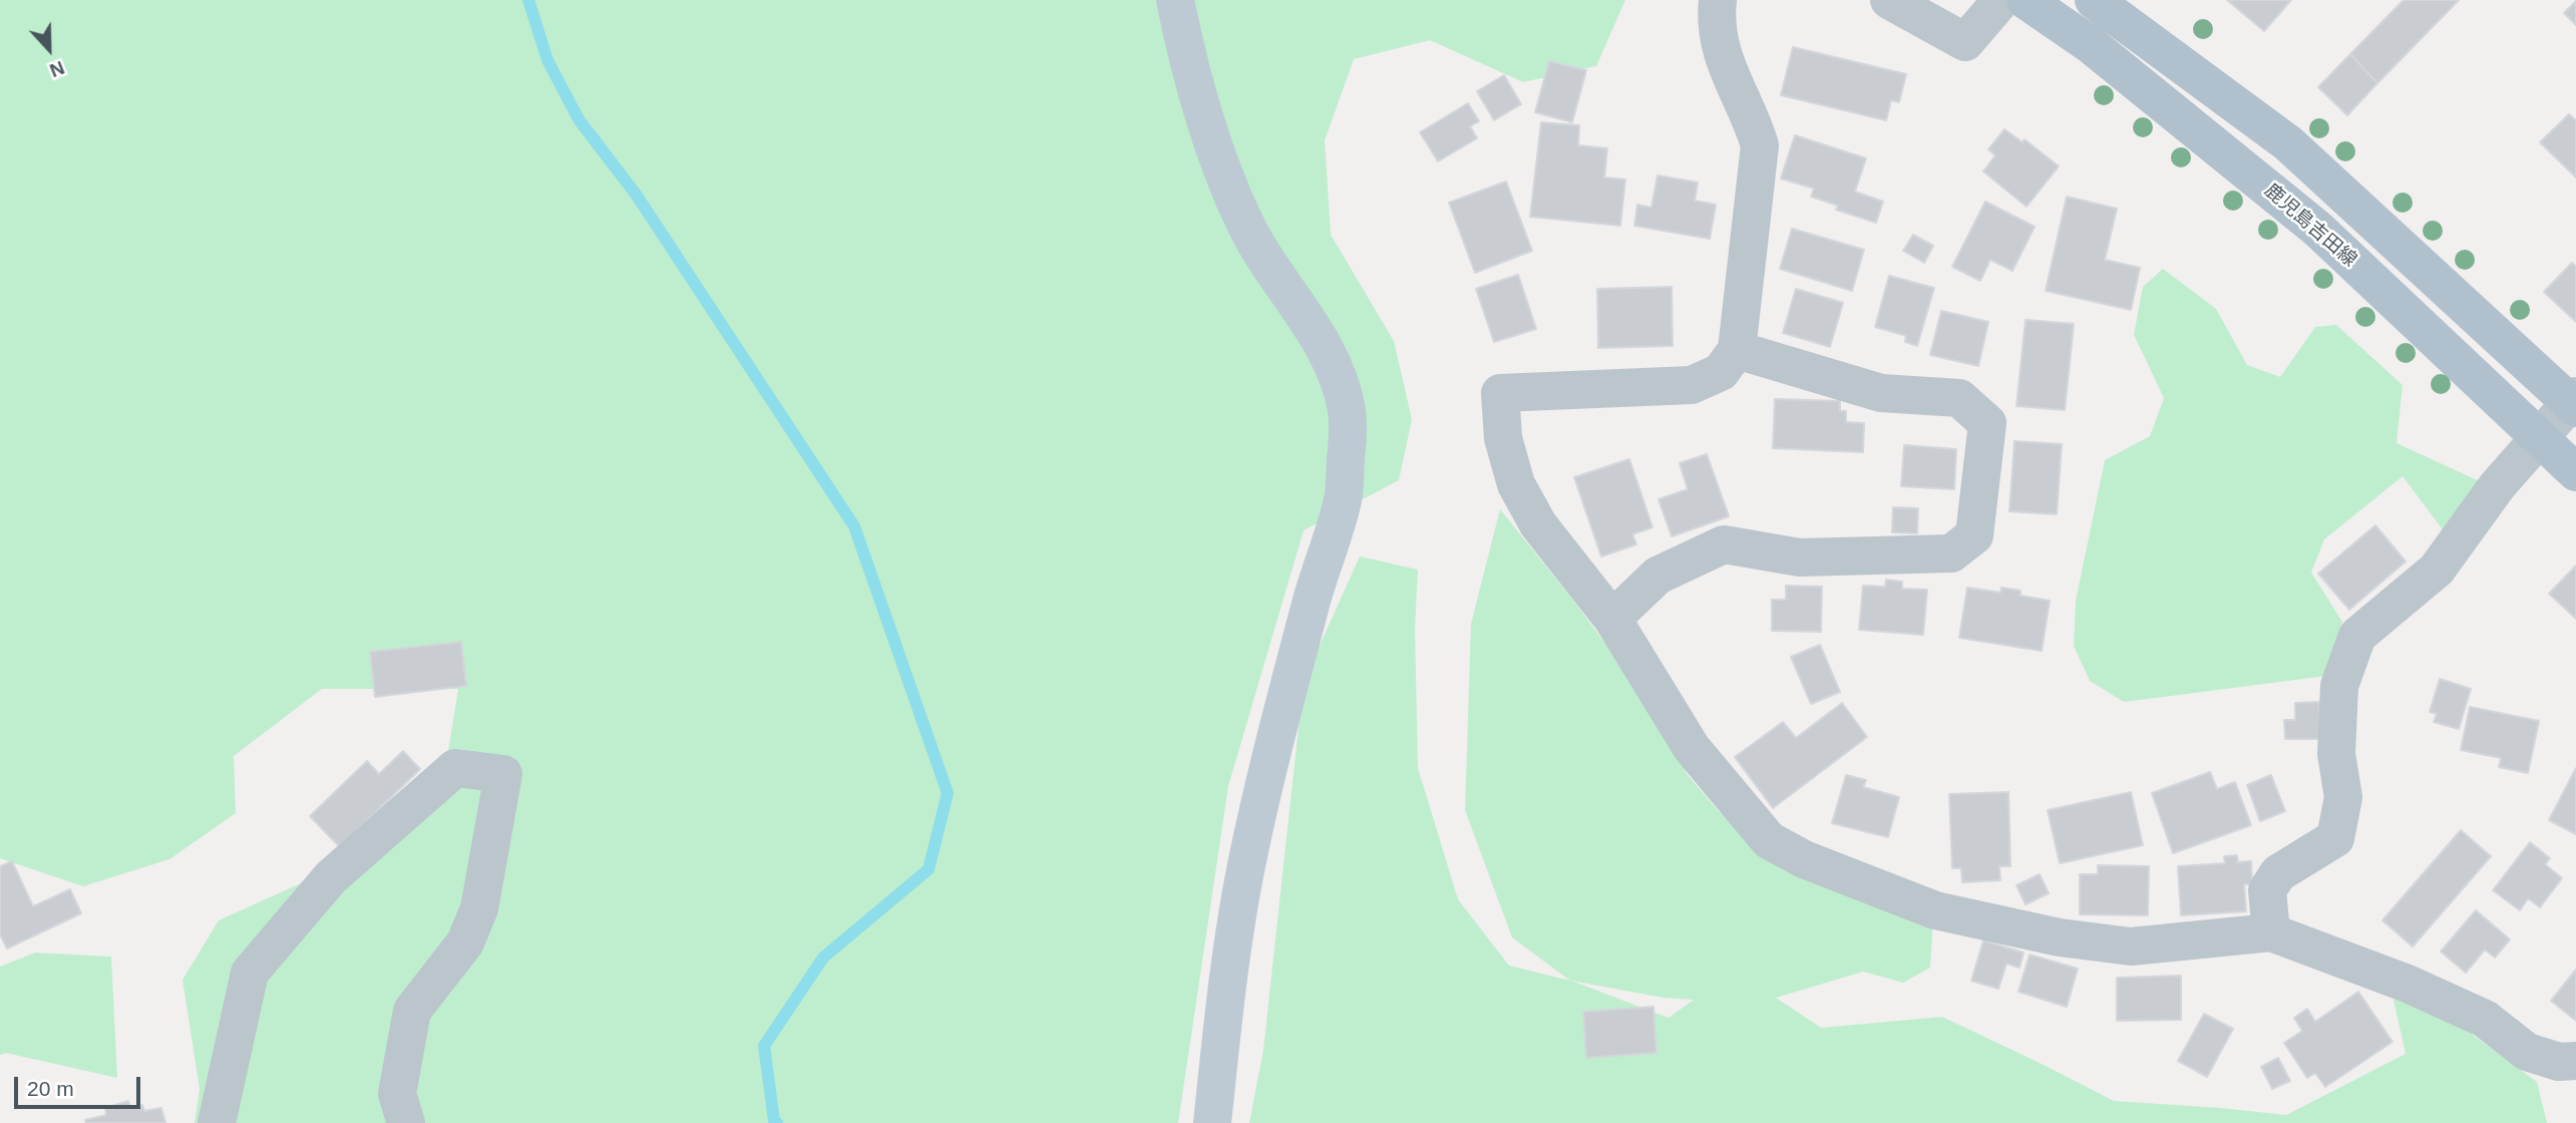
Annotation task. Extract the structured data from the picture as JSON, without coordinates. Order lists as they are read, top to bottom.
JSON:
{
  "streets": {
    "main road": ["鹿児島吉田線"]
  },
  "scale_bar": "20 m",
  "north": "bottom"
}
